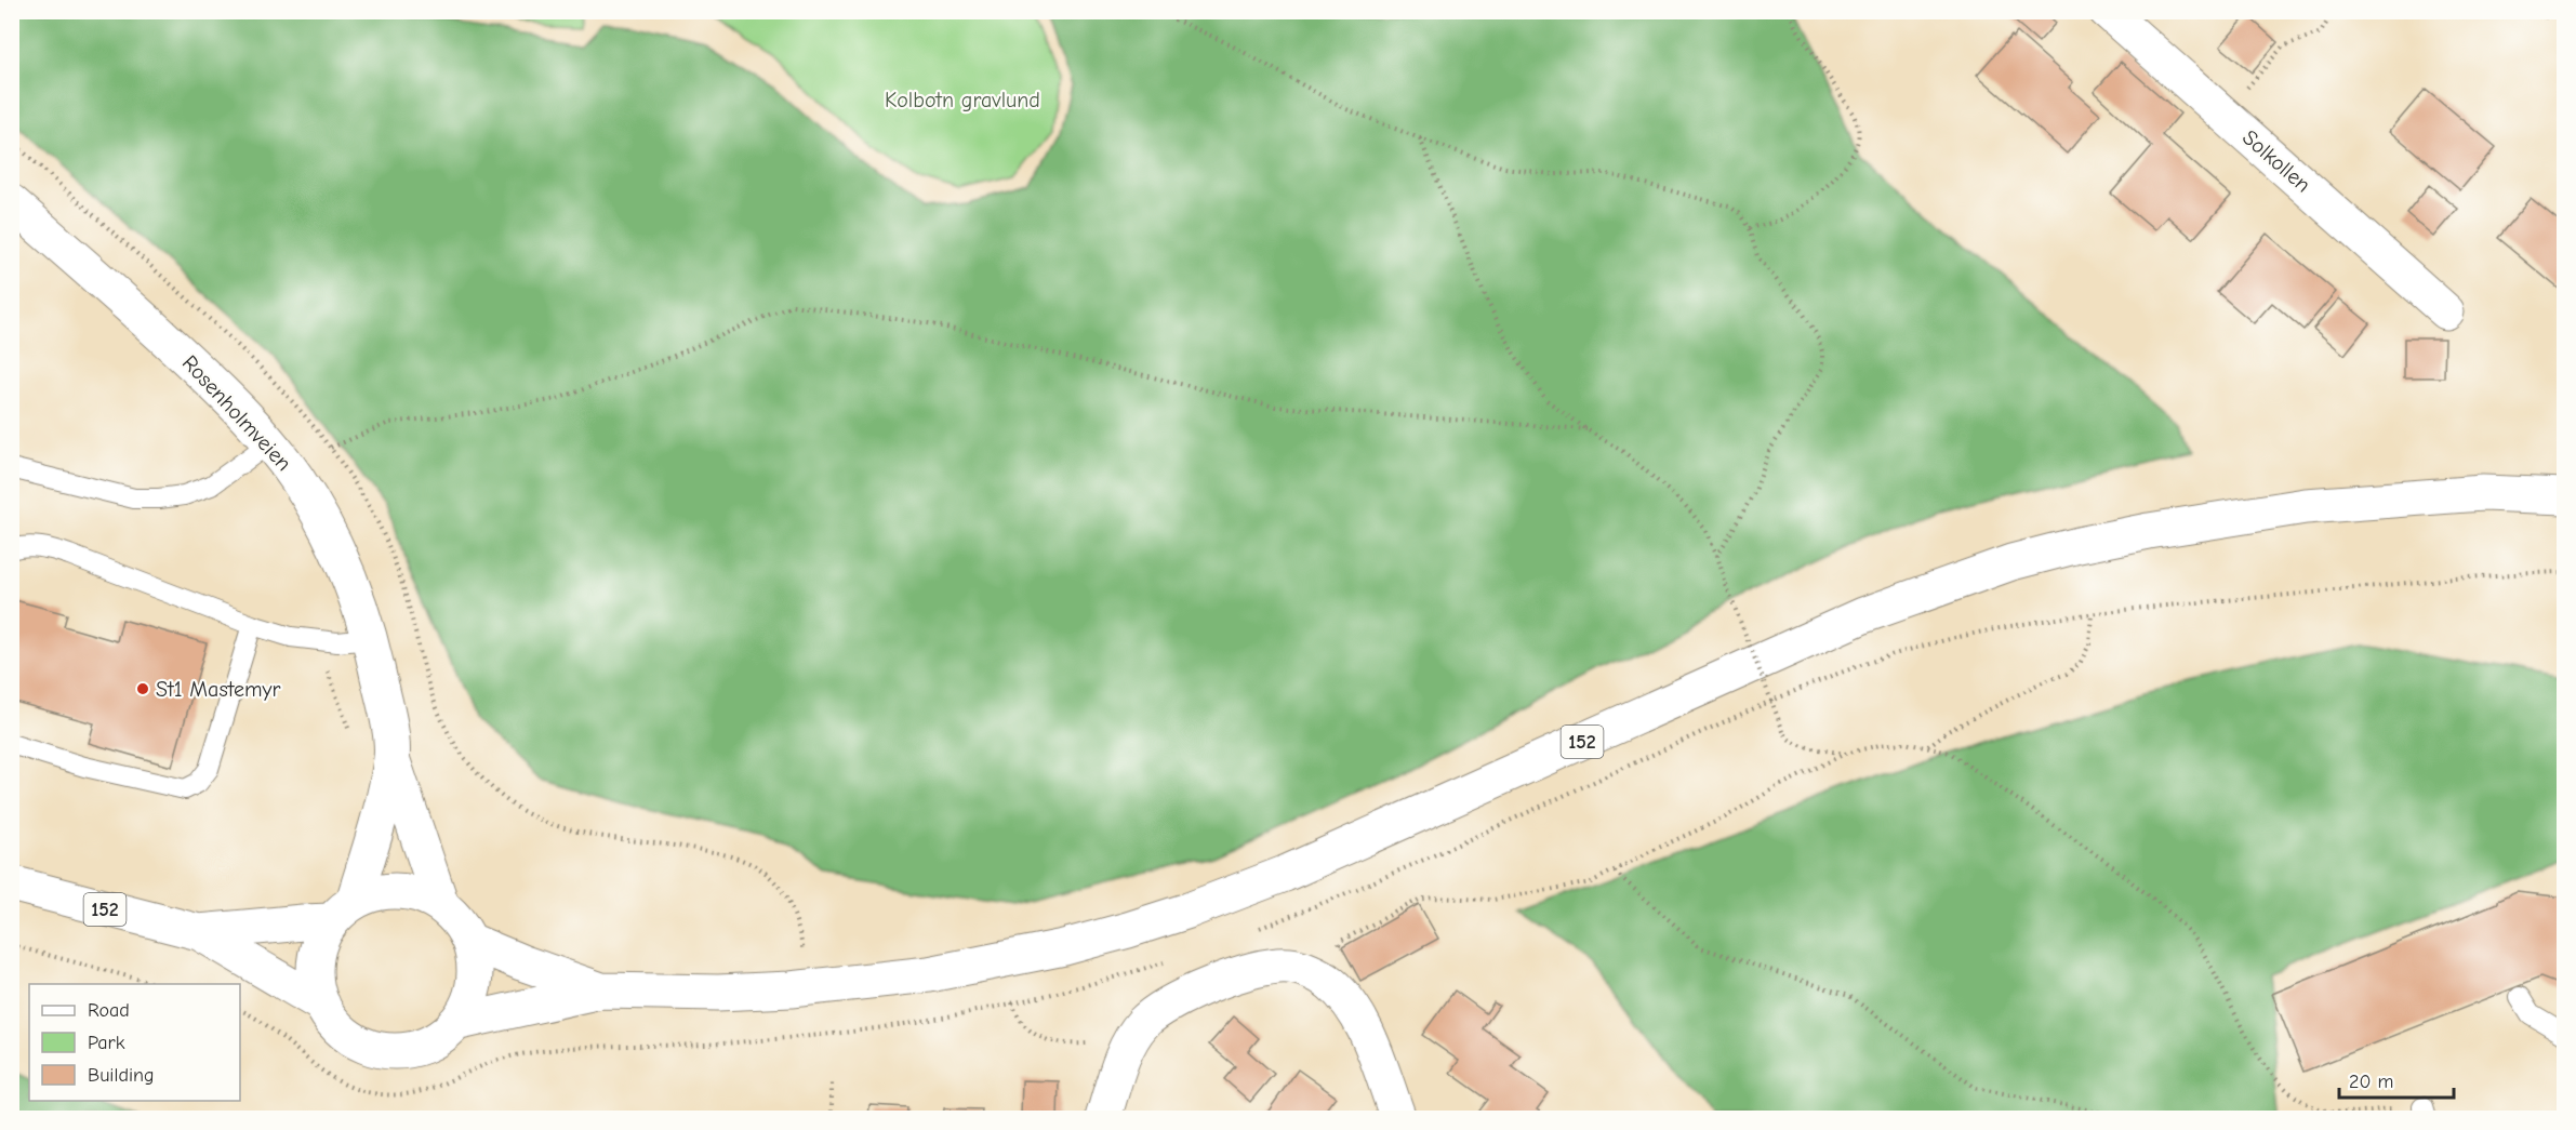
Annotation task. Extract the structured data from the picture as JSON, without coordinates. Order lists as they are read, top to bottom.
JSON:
{
  "streets": {
    "main road": ["Solkollen", "Rosenholmveien", "152"]
  },
  "crossings": [
    ["Rosenholmveien", "152"]
  ],
  "parks": ["Kolbotn gravlund"],
  "places": ["St1 Mastemyr"],
  "legend": ["Road", "Park", "Building"],
  "scale_bar": "20 m"
}
